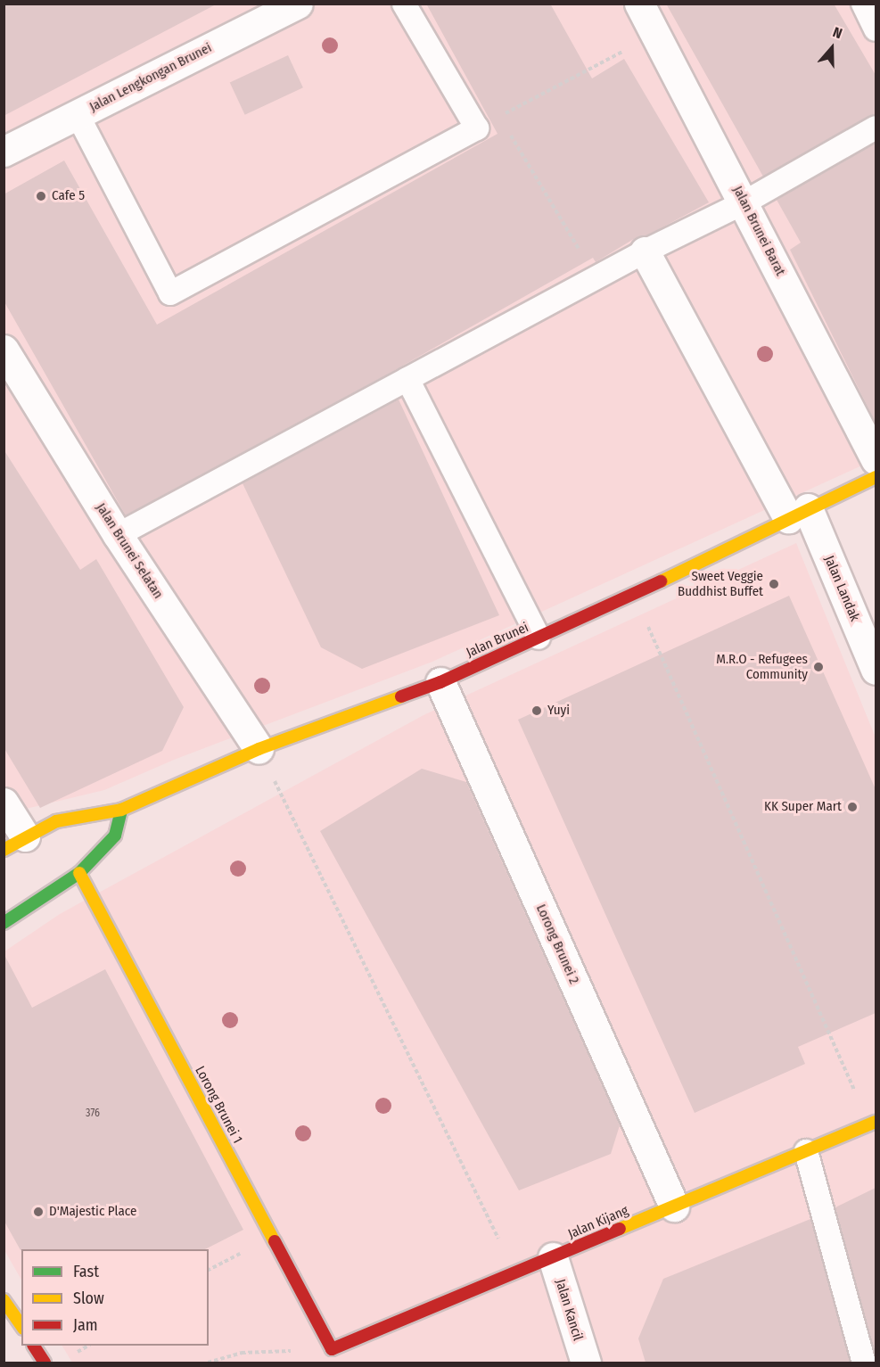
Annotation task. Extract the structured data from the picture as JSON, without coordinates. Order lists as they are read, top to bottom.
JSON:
{
  "streets": {
    "street": [
      "Jalan Lengkongan Brunei",
      "Jalan Brunei Barat",
      "Jalan Brunei Selatan",
      "Jalan Landak",
      "Jalan Brunei",
      "Lorong Brunei 2",
      "Lorong Brunei 1",
      "Jalan Kijang",
      "Jalan Kancil"
    ]
  },
  "crossings": [
    ["Jalan Brunei Selatan", "Jalan Brunei"],
    ["Jalan Landak", "Jalan Brunei"],
    ["Jalan Brunei", "Lorong Brunei 2"],
    ["Lorong Brunei 2", "Jalan Kijang"],
    ["Lorong Brunei 1", "Jalan Kijang"],
    ["Jalan Kijang", "Jalan Kancil"]
  ],
  "places": [
    "Cafe 5",
    "Sweet Veggie Buddhist Buffet",
    "M.R.O - Refugees Community",
    "Yuyi",
    "KK Super Mart",
    "D'Majestic Place"
  ],
  "house_numbers": ["376"],
  "legend": ["Fast", "Slow", "Jam"],
  "north": "top"
}
